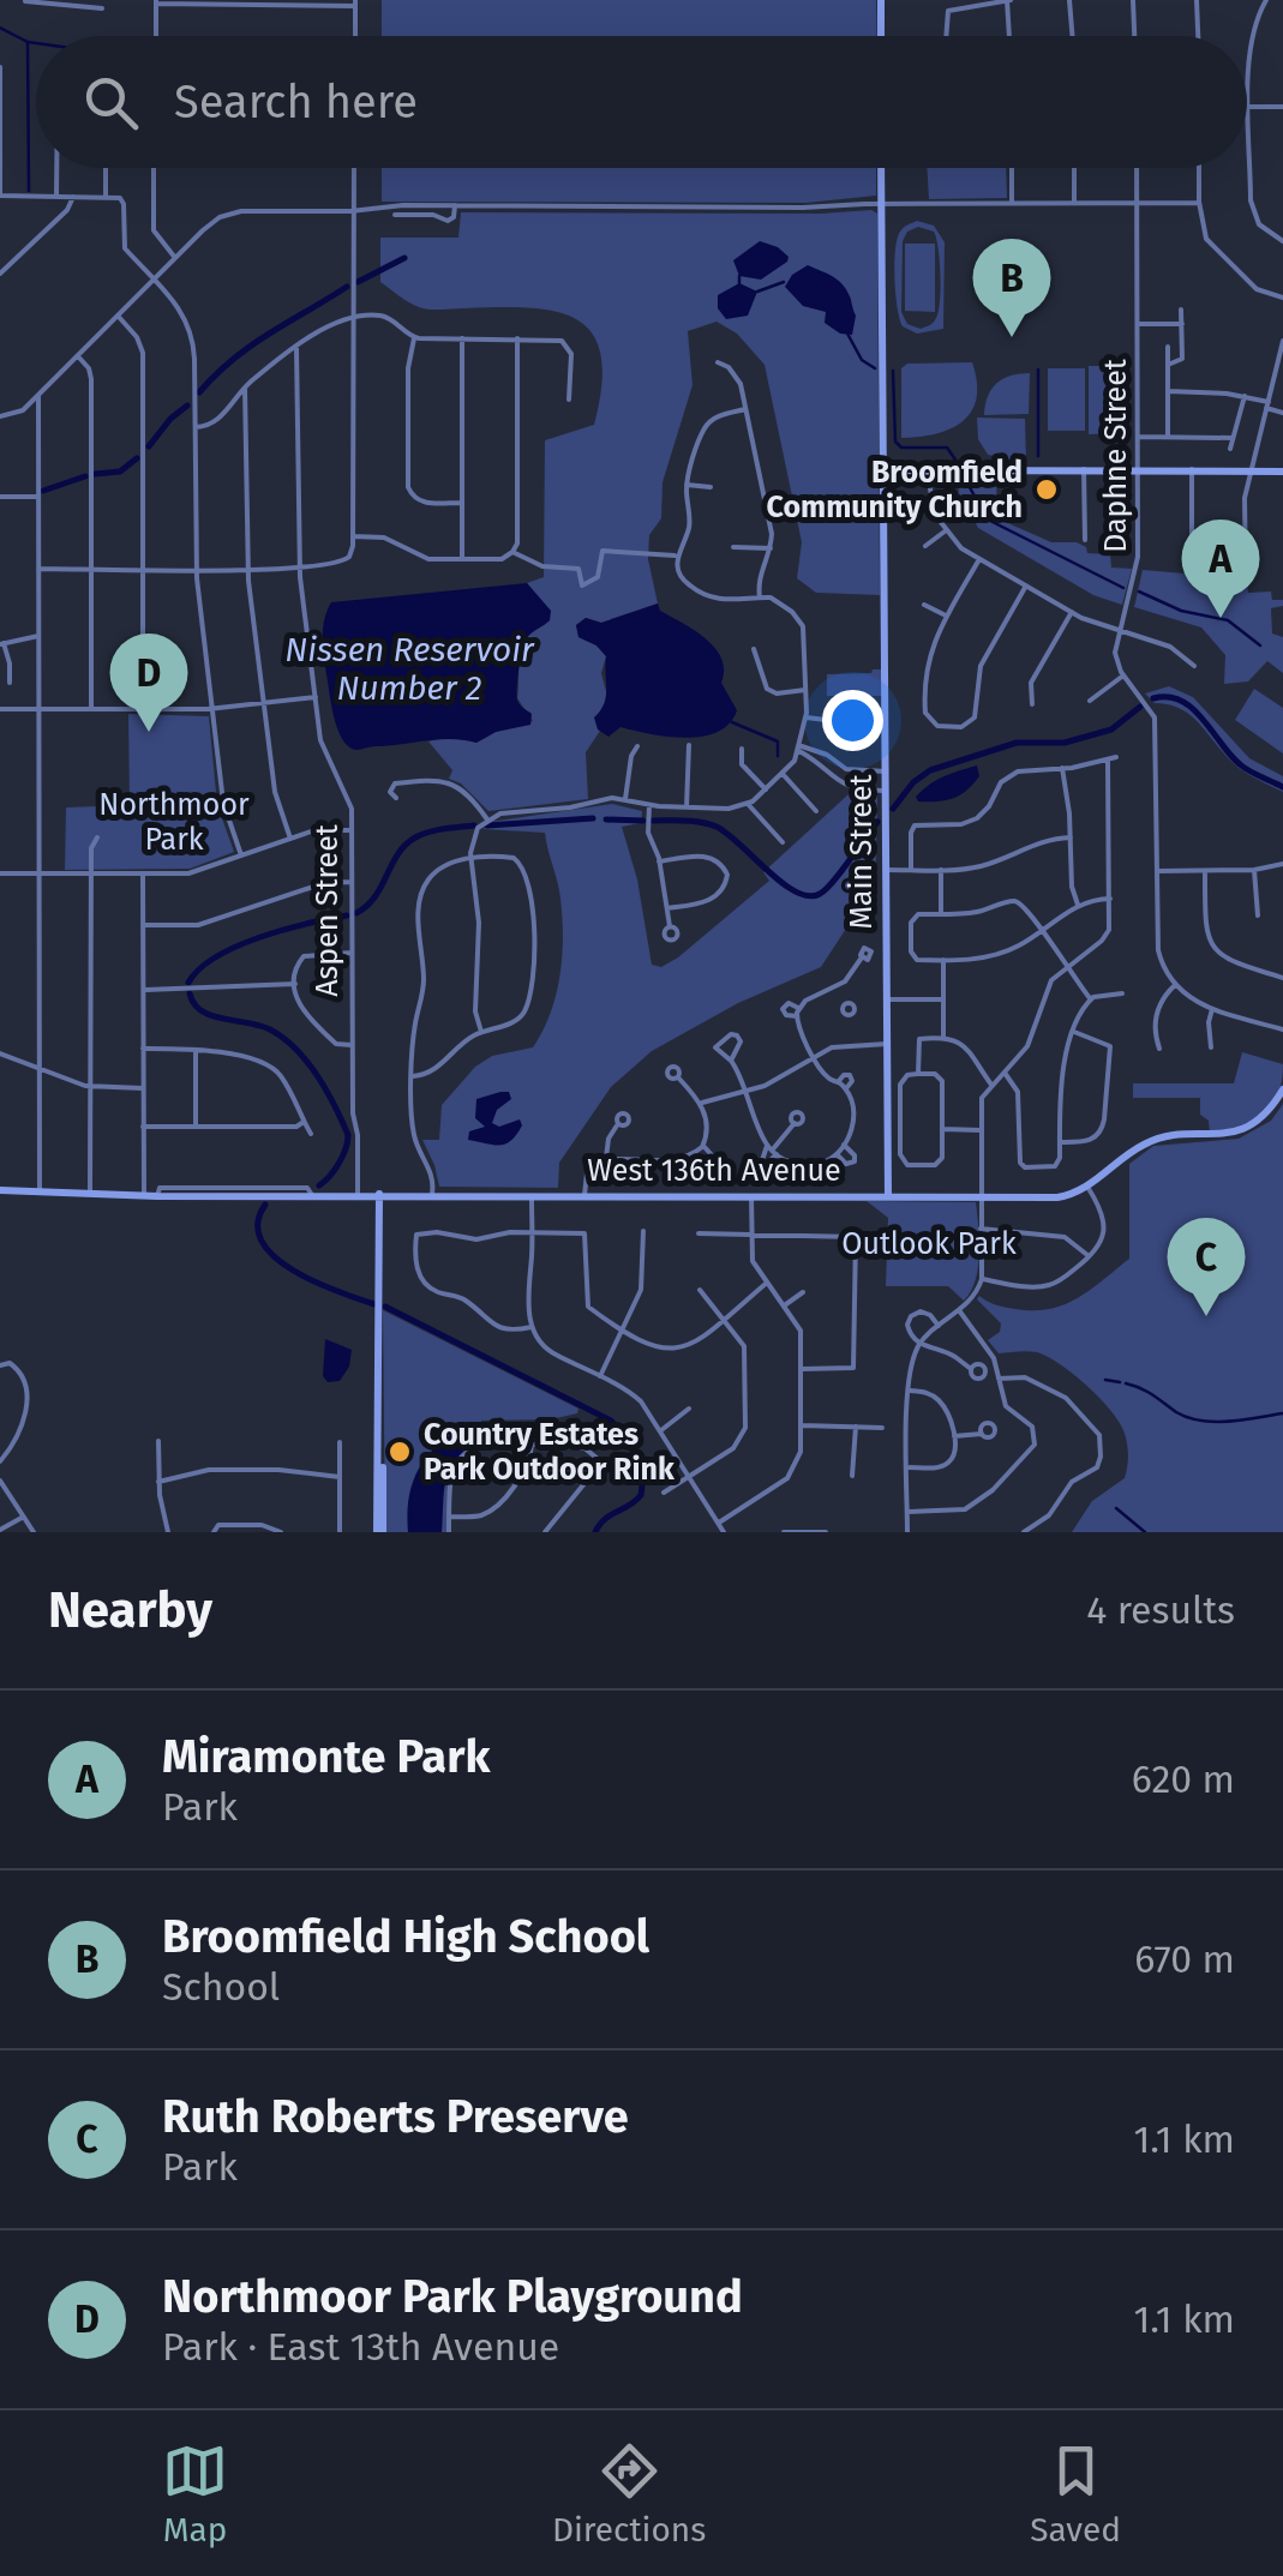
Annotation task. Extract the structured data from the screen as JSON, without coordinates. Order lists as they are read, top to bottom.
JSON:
{
  "streets": {
    "main road": ["Main Street", "West 136th Avenue"],
    "street": ["Daphne Street", "Aspen Street"]
  },
  "crossings": [
    ["Main Street", "West 136th Avenue"],
    ["Aspen Street", "West 136th Avenue"]
  ],
  "water": ["Nissen Reservoir Number 2"],
  "parks": ["Northmoor Park", "Outlook Park"],
  "places": ["Broomfield Community Church", "Country Estates Park Outdoor Rink"],
  "page": {
    "search": "Search here",
    "pins": [
      "B",
      "A",
      "D",
      "C"
    ],
    "heading": ["Nearby", "4 results"],
    "list": [
      {
        "mark": "A",
        "name": "Miramonte Park",
        "note": "Park",
        "value": "620 m"
      },
      {
        "mark": "B",
        "name": "Broomfield High School",
        "note": "School",
        "value": "670 m"
      },
      {
        "mark": "C",
        "name": "Ruth Roberts Preserve",
        "note": "Park",
        "value": "1.1 km"
      },
      {
        "mark": "D",
        "name": "Northmoor Park Playground",
        "note": "Park · East 13th Avenue",
        "value": "1.1 km"
      }
    ],
    "nav": ["Map", "Directions", "Saved"]
  }
}
